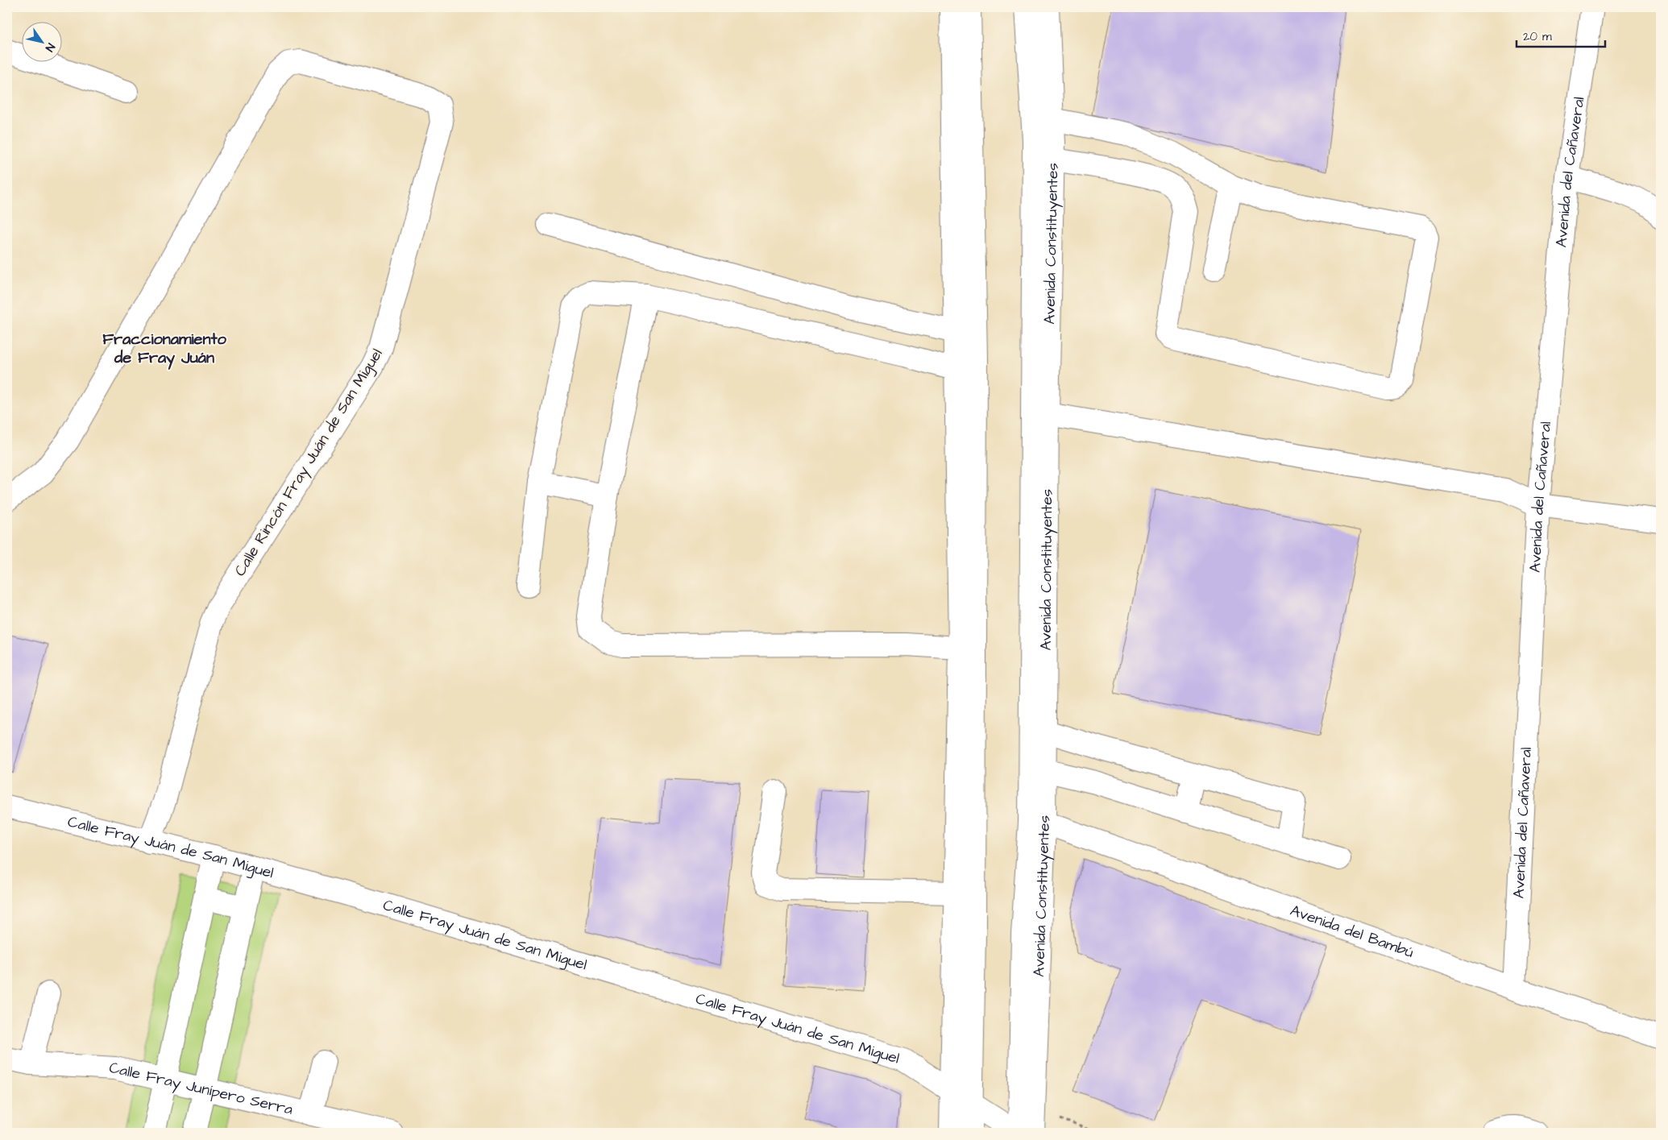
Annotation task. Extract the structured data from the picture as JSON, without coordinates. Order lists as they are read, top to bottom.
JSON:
{
  "streets": {
    "street": [
      "Avenida del Cañaveral",
      "Avenida Constituyentes",
      "Calle Rincón Fray Juán de San Miguel",
      "Calle Fray Juán de San Miguel",
      "Avenida del Bambú",
      "Calle Fray Junípero Serra"
    ]
  },
  "crossings": [
    ["Avenida del Cañaveral", "Avenida del Bambú"],
    ["Avenida Constituyentes", "Avenida del Bambú"],
    ["Calle Rincón Fray Juán de San Miguel", "Calle Fray Juán de San Miguel"]
  ],
  "districts": ["Fraccionamiento de Fray Juán"],
  "scale_bar": "20 m",
  "north": "bottom right"
}
